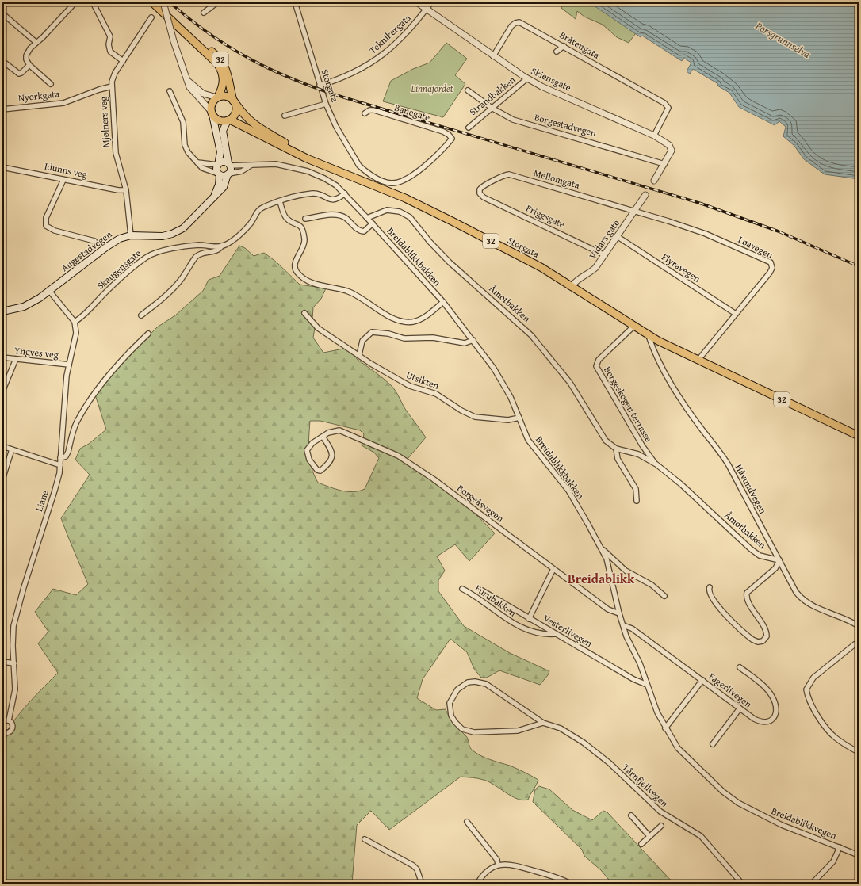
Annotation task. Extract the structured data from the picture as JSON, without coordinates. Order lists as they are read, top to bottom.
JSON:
{
  "streets": {
    "main road": ["32", "Storgata", "Augestadvegen"],
    "street": [
      "Teknikergata",
      "Bråtengata",
      "Skiensgate",
      "Nyorkgata",
      "Strandbakken",
      "Banegate",
      "Mjølners veg",
      "Borgestadvegen",
      "Idunns veg",
      "Mellomgata",
      "Friggsgate",
      "Vidars gate",
      "Løavegen",
      "Breidablikkbakken",
      "Flyravegen",
      "Skaugensgate",
      "Åmotbakken",
      "Yngves veg",
      "Utsikten",
      "Borgeskogen terrasse",
      "Håvundvegen",
      "Liane",
      "Borgeåsvegen",
      "Furubakken",
      "Vesterlivegen",
      "Fagerlivegen",
      "Tårnfjellvegen",
      "Breidablikkvegen"
    ]
  },
  "crossings": [
    ["Teknikergata", "Skiensgate"],
    ["Teknikergata", "Storgata"],
    ["Bråtengata", "Skiensgate"],
    ["32", "Storgata"],
    ["Skiensgate", "Strandbakken"],
    ["Skiensgate", "Borgestadvegen"],
    ["Storgata", "Banegate"],
    ["Storgata", "Vidars gate"],
    ["Storgata", "Løavegen"],
    ["Storgata", "Borgeskogen terrasse"],
    ["Storgata", "Håvundvegen"],
    ["Nyorkgata", "Mjølners veg"],
    ["Strandbakken", "Borgestadvegen"],
    ["Mjølners veg", "Idunns veg"],
    ["Mjølners veg", "Augestadvegen"],
    ["Mellomgata", "Friggsgate"],
    ["Mellomgata", "Vidars gate"],
    ["Mellomgata", "Løavegen"],
    ["Friggsgate", "Vidars gate"],
    ["Vidars gate", "Løavegen"],
    ["Vidars gate", "Flyravegen"],
    ["Løavegen", "Flyravegen"],
    ["Augestadvegen", "Breidablikkbakken"],
    ["Breidablikkbakken", "Åmotbakken"],
    ["Breidablikkbakken", "Utsikten"],
    ["Breidablikkbakken", "Borgeåsvegen"],
    ["Breidablikkbakken", "Vesterlivegen"],
    ["Breidablikkbakken", "Fagerlivegen"],
    ["Breidablikkbakken", "Breidablikkvegen"],
    ["Skaugensgate", "Liane"],
    ["Åmotbakken", "Borgeskogen terrasse"],
    ["Åmotbakken", "Håvundvegen"],
    ["Yngves veg", "Liane"],
    ["Furubakken", "Vesterlivegen"]
  ],
  "districts": ["Breidablikk"],
  "water": ["Porsgrunnselva"],
  "parks": ["Linnajordet"]
}
